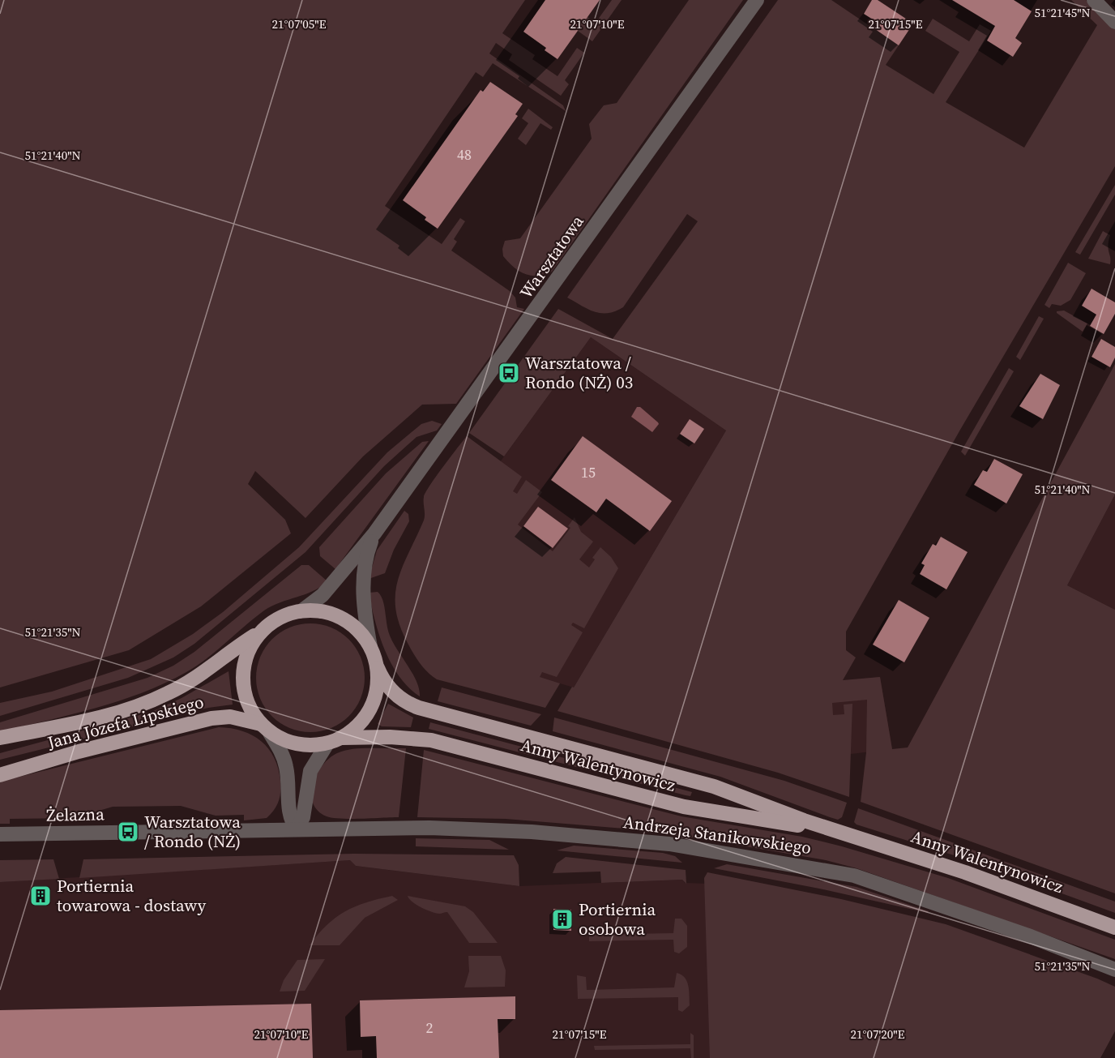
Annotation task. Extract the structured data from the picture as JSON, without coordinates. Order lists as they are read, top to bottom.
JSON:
{
  "streets": {
    "main road": ["Jana Józefa Lipskiego", "Anny Walentynowicz"],
    "street": ["Warsztatowa", "Żelazna", "Andrzeja Stanikowskiego"]
  },
  "crossings": [
    ["Warsztatowa", "Jana Józefa Lipskiego"],
    ["Warsztatowa", "Anny Walentynowicz"],
    ["Jana Józefa Lipskiego", "Anny Walentynowicz"],
    ["Żelazna", "Andrzeja Stanikowskiego"]
  ],
  "places": {
    "bus stop": ["Warsztatowa / Rondo (NŻ) 03", "Warsztatowa / Rondo (NŻ)"],
    "building": ["Portiernia towarowa - dostawy", "Portiernia osobowa"]
  },
  "house_numbers": ["48", "15", "2"],
  "coordinates": [
    "51°21'45\"N",
    "21°07'05\"E",
    "21°07'10\"E",
    "21°07'15\"E",
    "51°21'40\"N",
    "51°21'35\"N",
    "21°07'20\"E"
  ]
}
